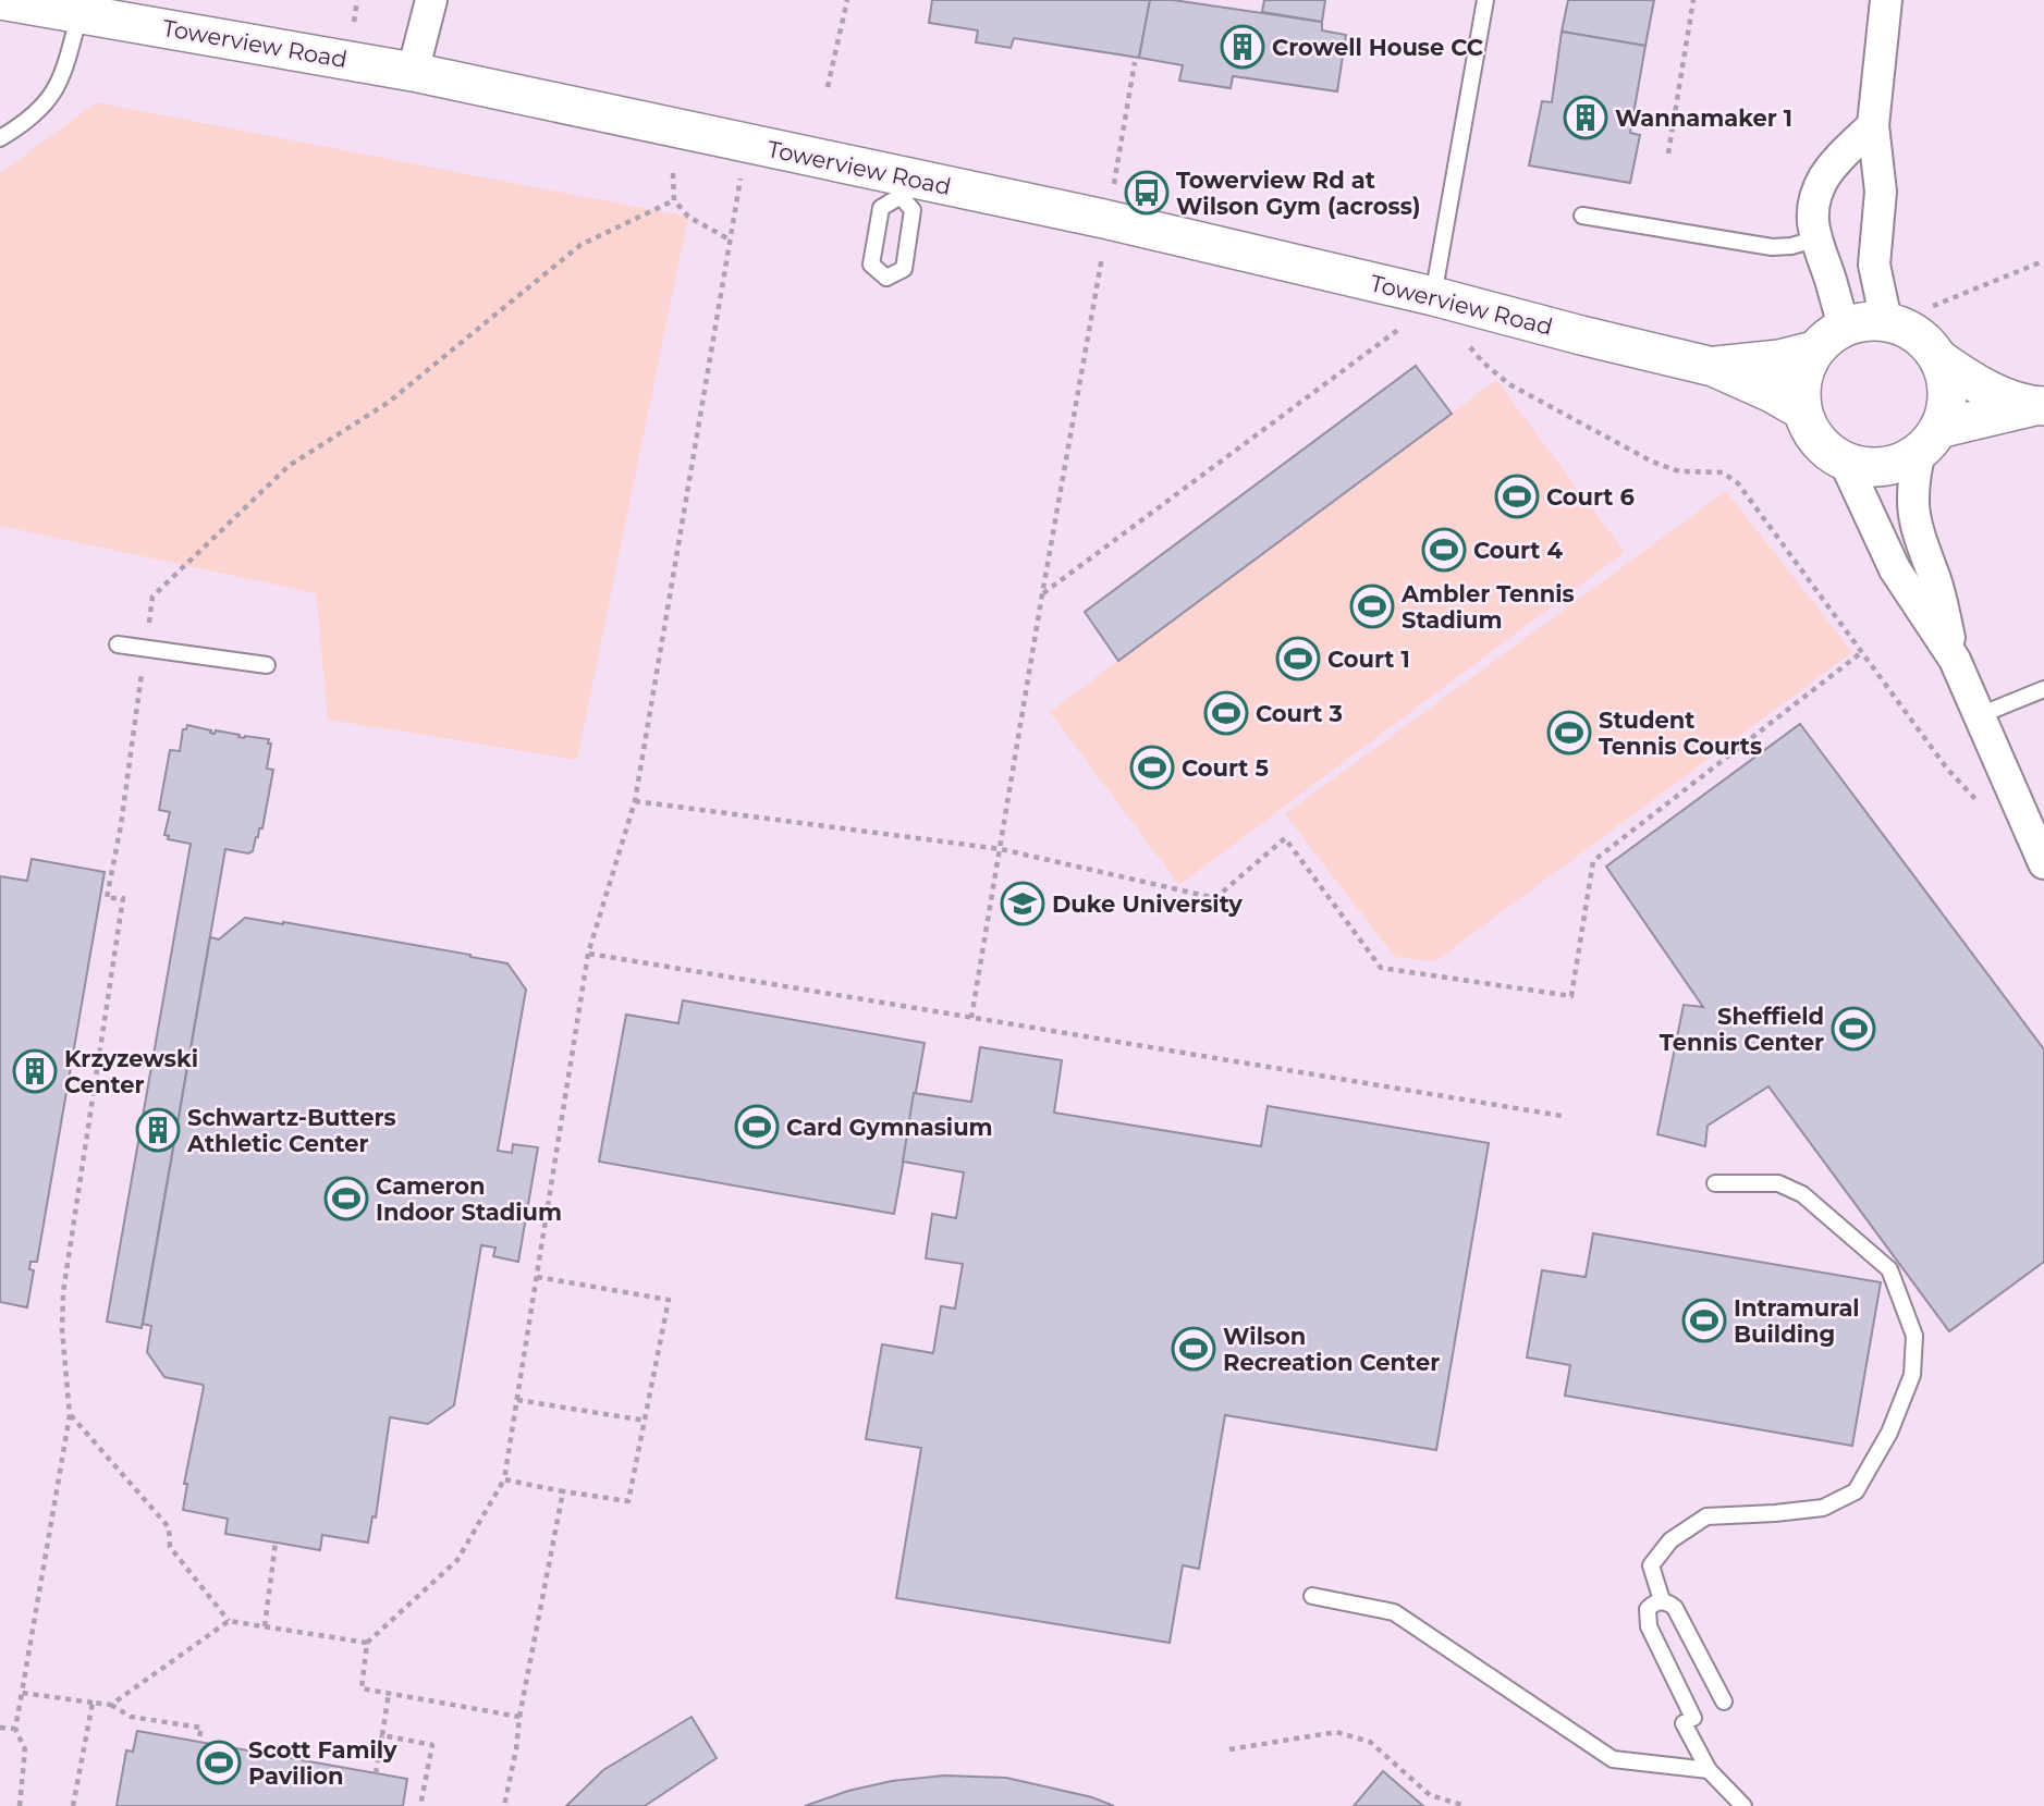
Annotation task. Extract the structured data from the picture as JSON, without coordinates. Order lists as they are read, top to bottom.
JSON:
{
  "streets": {
    "street": ["Towerview Road"]
  },
  "places": {
    "building": [
      "Crowell House CC",
      "Wannamaker 1",
      "Krzyzewski Center",
      "Schwartz-Butters Athletic Center"
    ],
    "bus stop": ["Towerview Rd at Wilson Gym (across)"],
    "sports": [
      "Court 6",
      "Court 4",
      "Ambler Tennis Stadium",
      "Court 1",
      "Court 3",
      "Student Tennis Courts",
      "Court 5",
      "Sheffield Tennis Center",
      "Card Gymnasium",
      "Cameron Indoor Stadium",
      "Intramural Building",
      "Wilson Recreation Center",
      "Scott Family Pavilion"
    ],
    "school or university": ["Duke University"]
  }
}
